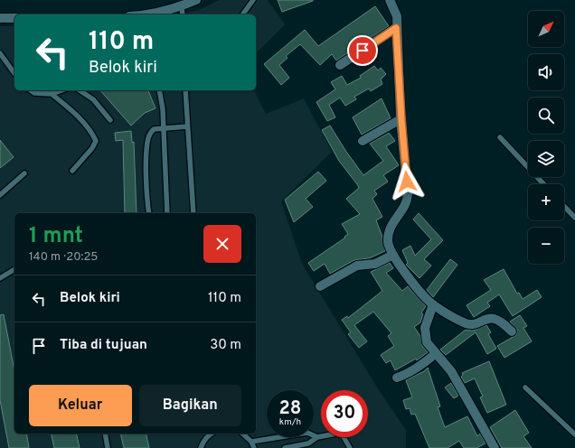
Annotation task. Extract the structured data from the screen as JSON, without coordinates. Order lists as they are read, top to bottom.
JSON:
{
  "north": "top right",
  "page": {
    "map_buttons": ["+", "−"],
    "turn": ["110 m", "Belok kiri"],
    "heading": ["1 mnt", "140 m · 20:25"],
    "list": [
      {
        "name": "Belok kiri",
        "value": "110 m"
      },
      {
        "name": "Tiba di tujuan",
        "value": "30 m"
      }
    ],
    "buttons": ["Keluar", "Bagikan"],
    "speed": "28 km/h",
    "limit": "30"
  }
}
